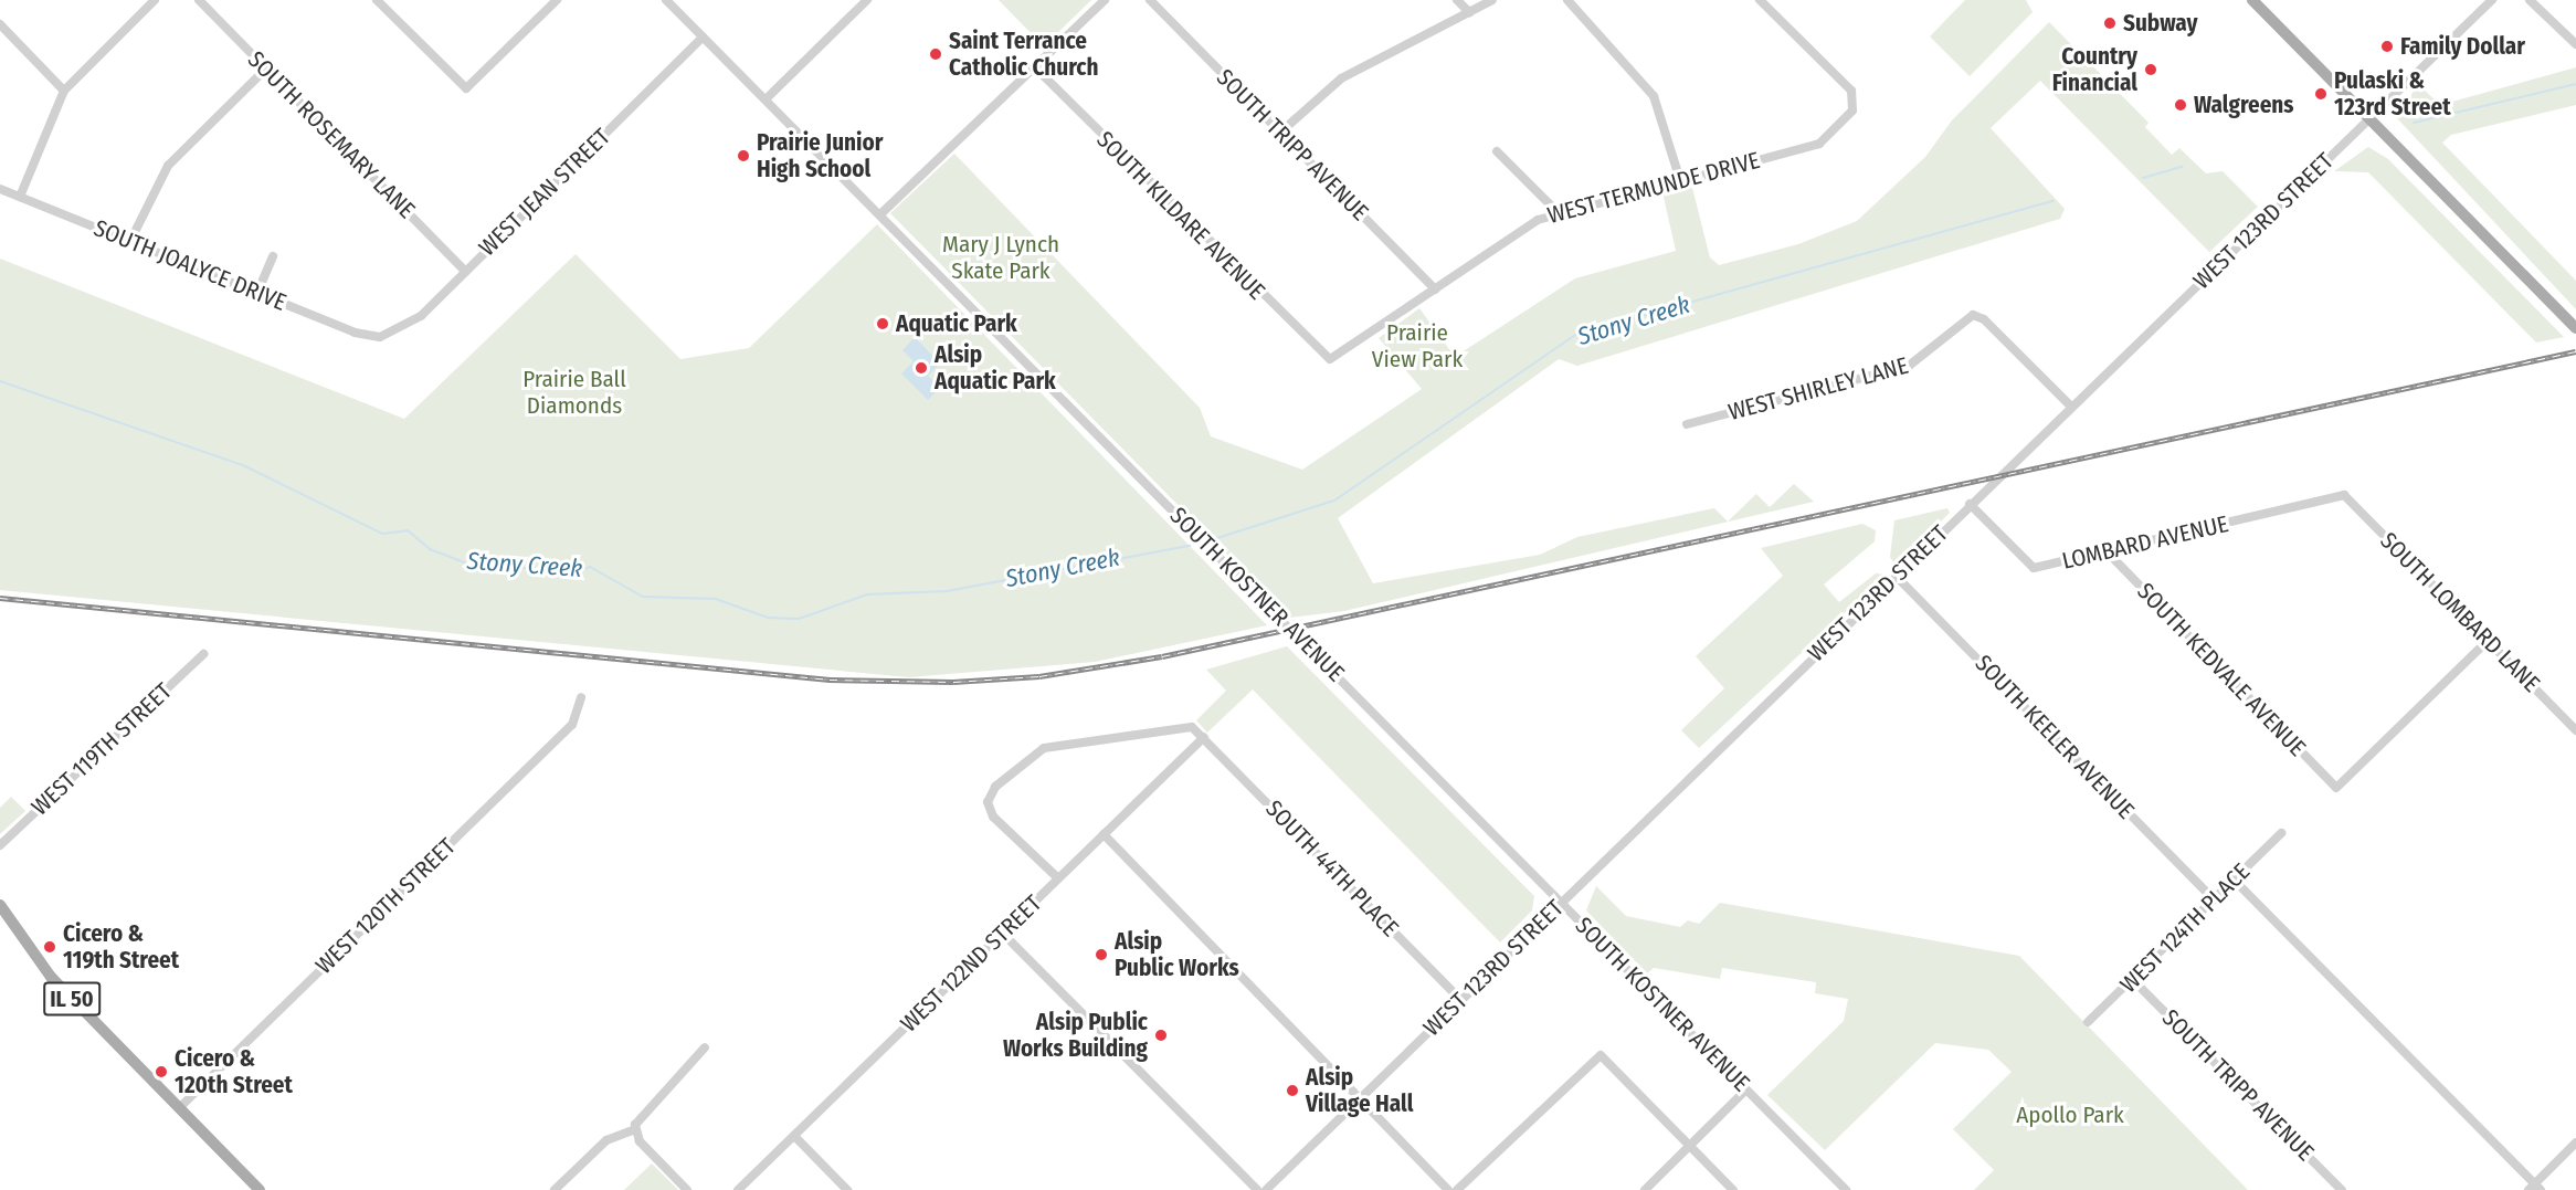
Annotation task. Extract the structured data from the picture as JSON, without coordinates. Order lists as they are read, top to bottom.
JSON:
{
  "streets": {
    "main road": ["IL 50"],
    "street": [
      "SOUTH ROSEMARY LANE",
      "SOUTH TRIPP AVENUE",
      "WEST TERMUNDE DRIVE",
      "WEST JEAN STREET",
      "SOUTH KILDARE AVENUE",
      "WEST 123RD STREET",
      "SOUTH JOALYCE DRIVE",
      "WEST SHIRLEY LANE",
      "LOMBARD AVENUE",
      "SOUTH KOSTNER AVENUE",
      "SOUTH LOMBARD LANE",
      "SOUTH KEDVALE AVENUE",
      "SOUTH KEELER AVENUE",
      "WEST 119TH STREET",
      "SOUTH 44TH PLACE",
      "WEST 120TH STREET",
      "WEST 124TH PLACE",
      "WEST 122ND STREET"
    ]
  },
  "crossings": [
    ["SOUTH ROSEMARY LANE", "WEST JEAN STREET"],
    ["SOUTH TRIPP AVENUE", "WEST TERMUNDE DRIVE"],
    ["SOUTH TRIPP AVENUE", "WEST 124TH PLACE"],
    ["WEST TERMUNDE DRIVE", "SOUTH KILDARE AVENUE"],
    ["WEST JEAN STREET", "SOUTH JOALYCE DRIVE"],
    ["WEST JEAN STREET", "SOUTH KOSTNER AVENUE"],
    ["WEST 123RD STREET", "WEST SHIRLEY LANE"],
    ["WEST 123RD STREET", "LOMBARD AVENUE"],
    ["WEST 123RD STREET", "SOUTH KOSTNER AVENUE"],
    ["WEST 123RD STREET", "SOUTH KEELER AVENUE"],
    ["WEST 123RD STREET", "SOUTH 44TH PLACE"],
    ["LOMBARD AVENUE", "SOUTH LOMBARD LANE"],
    ["LOMBARD AVENUE", "SOUTH KEDVALE AVENUE"],
    ["SOUTH LOMBARD LANE", "SOUTH KEDVALE AVENUE"],
    ["SOUTH KEELER AVENUE", "WEST 124TH PLACE"],
    ["SOUTH 44TH PLACE", "WEST 122ND STREET"],
    ["WEST 120TH STREET", "IL 50"]
  ],
  "water": ["Stony Creek"],
  "parks": [
    "Mary J Lynch Skate Park",
    "Prairie View Park",
    "Prairie Ball Diamonds",
    "Apollo Park"
  ],
  "places": [
    "Subway",
    "Family Dollar",
    "Saint Terrance Catholic Church",
    "Country Financial",
    "Pulaski & 123rd Street",
    "Walgreens",
    "Prairie Junior High School",
    "Aquatic Park",
    "Alsip Aquatic Park",
    "Cicero & 119th Street",
    "Alsip Public Works",
    "Alsip Public Works Building",
    "Cicero & 120th Street",
    "Alsip Village Hall"
  ]
}
